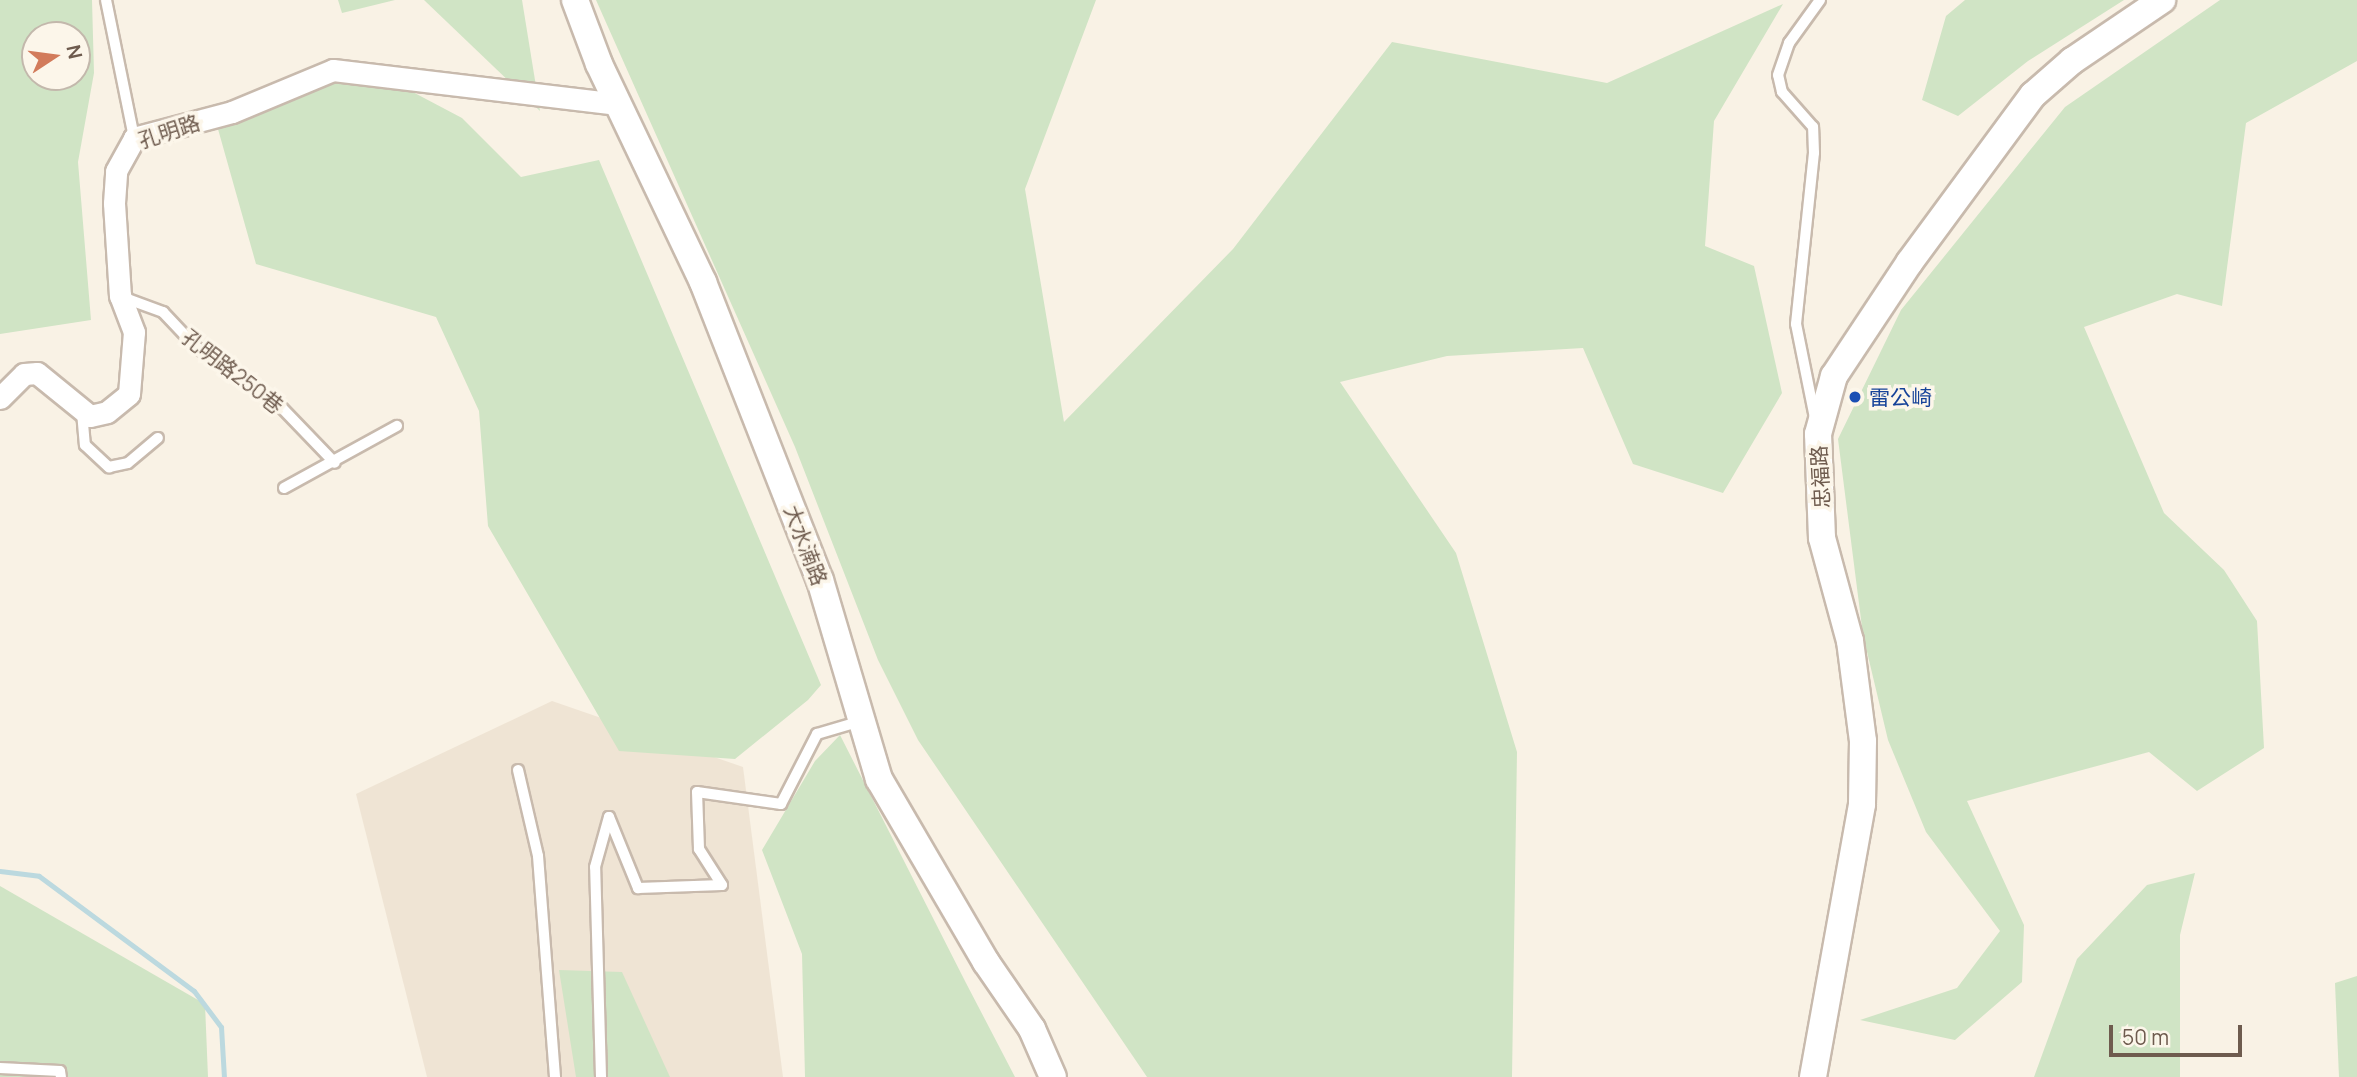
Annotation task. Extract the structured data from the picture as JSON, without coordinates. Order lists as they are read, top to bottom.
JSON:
{
  "streets": {
    "street": ["孔明路", "忠福路", "大水湳路"],
    "lane": ["孔明路250巷"]
  },
  "crossings": [
    ["孔明路", "孔明路250巷"],
    ["孔明路", "大水湳路"]
  ],
  "places": ["雷公崎"],
  "scale_bar": "50 m",
  "north": "right"
}
